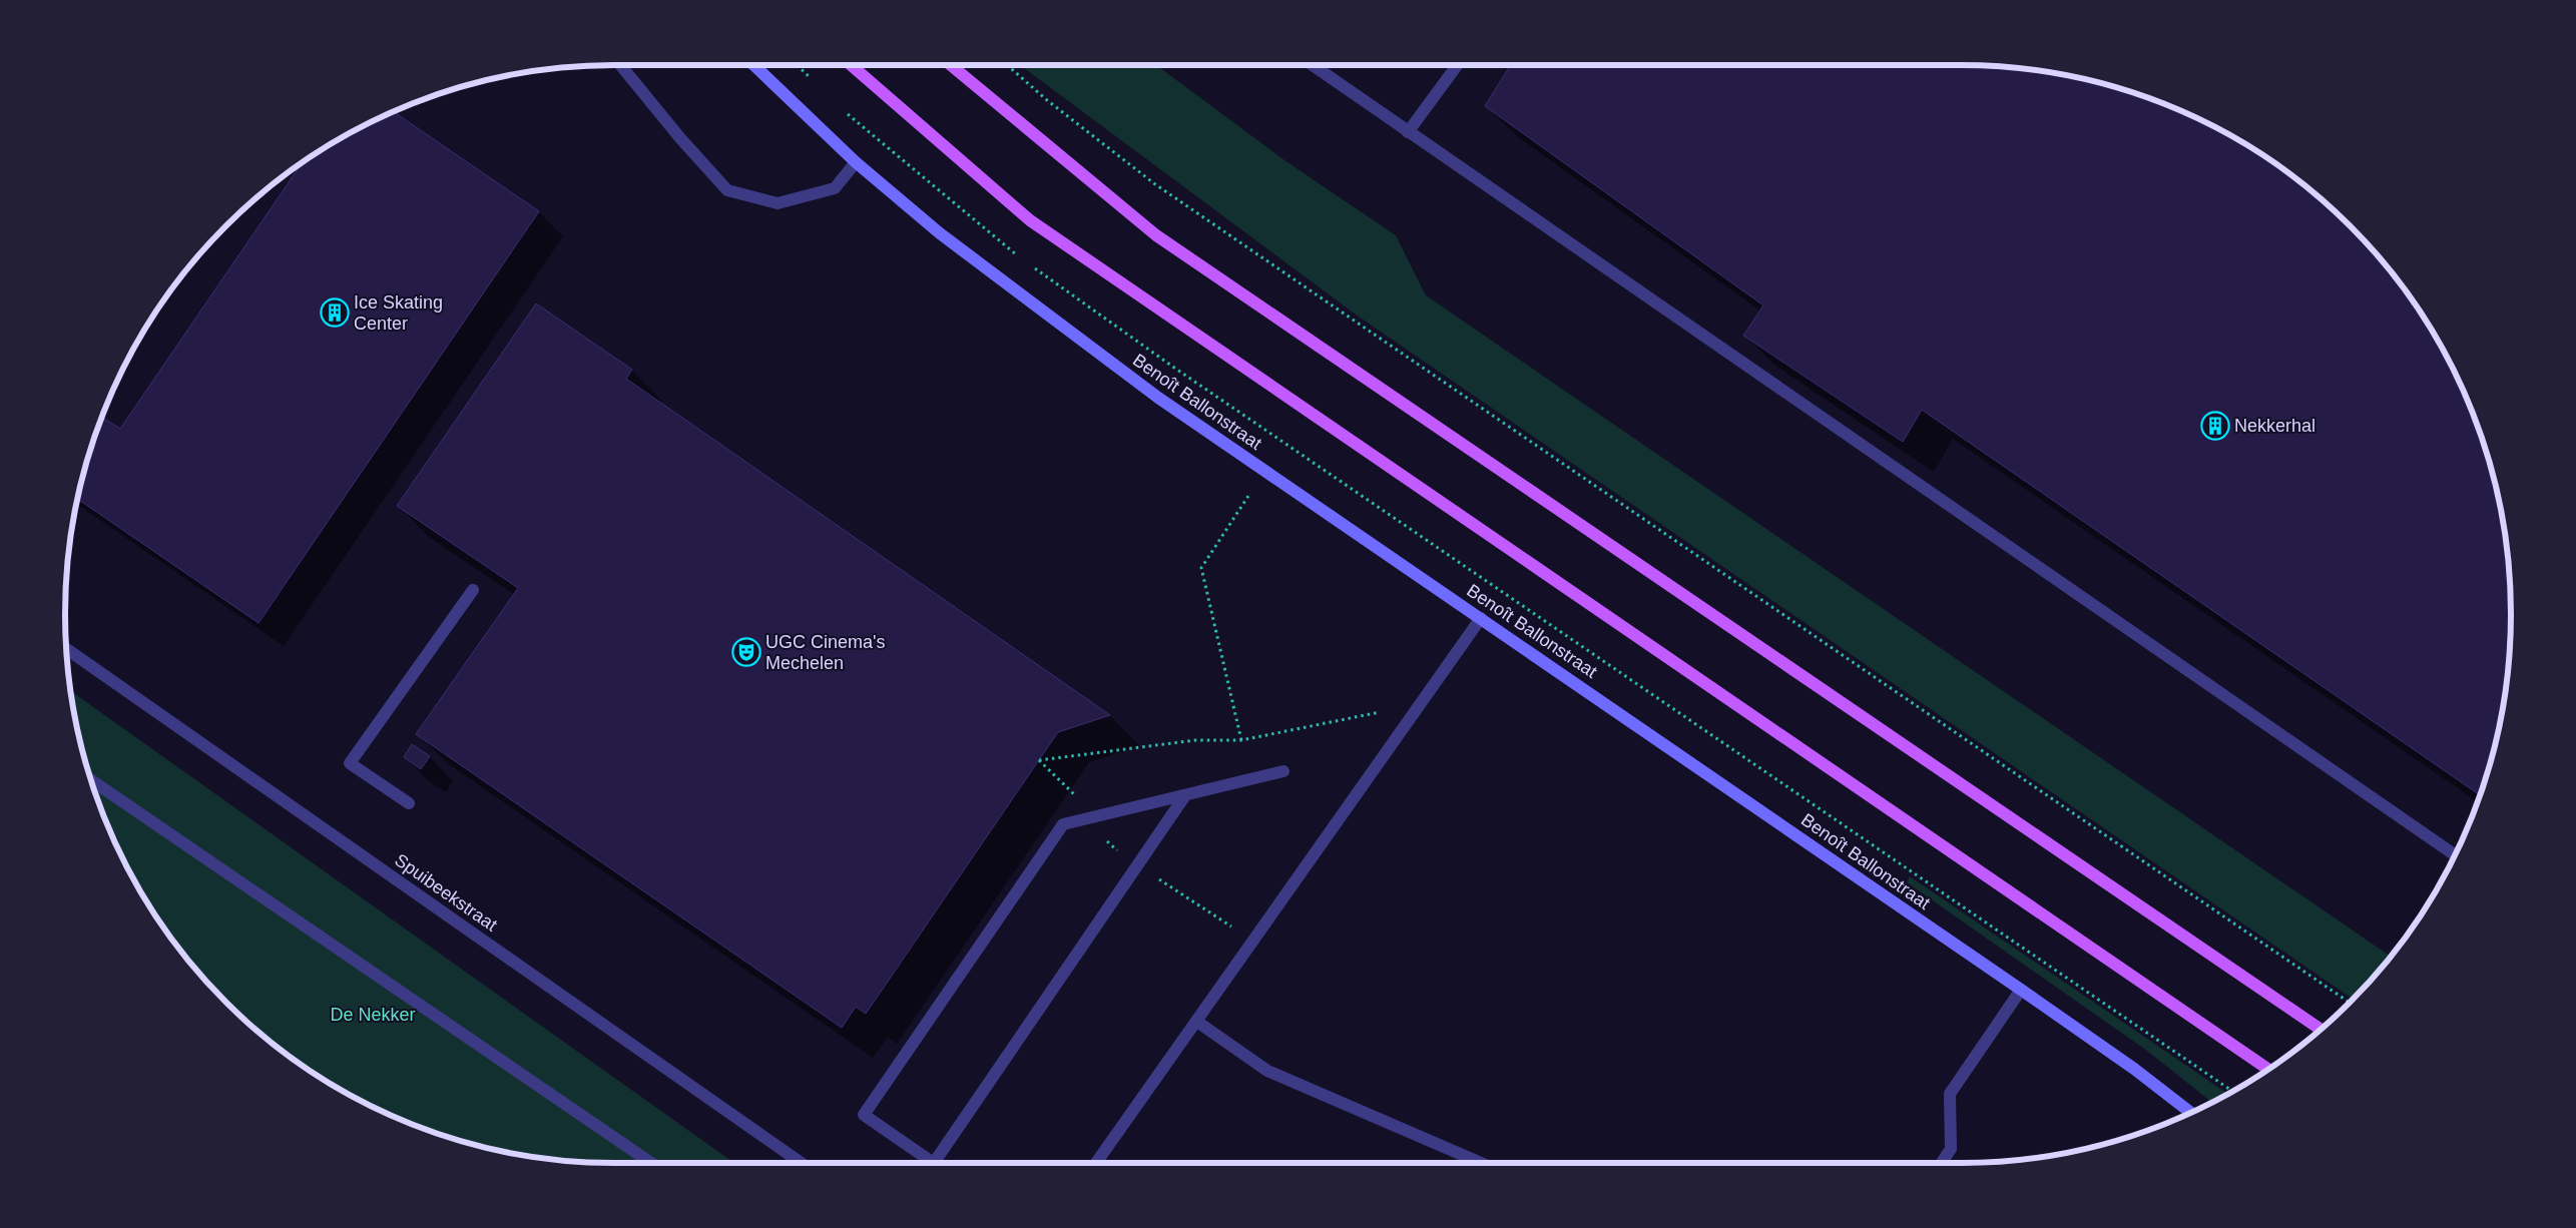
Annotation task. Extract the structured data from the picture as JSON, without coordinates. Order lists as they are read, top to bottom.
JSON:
{
  "streets": {
    "street": ["Benoît Ballonstraat", "Spuibeekstraat"]
  },
  "parks": ["De Nekker"],
  "places": {
    "building": ["Ice Skating Center", "Nekkerhal"],
    "theatre": ["UGC Cinema's Mechelen"]
  }
}
